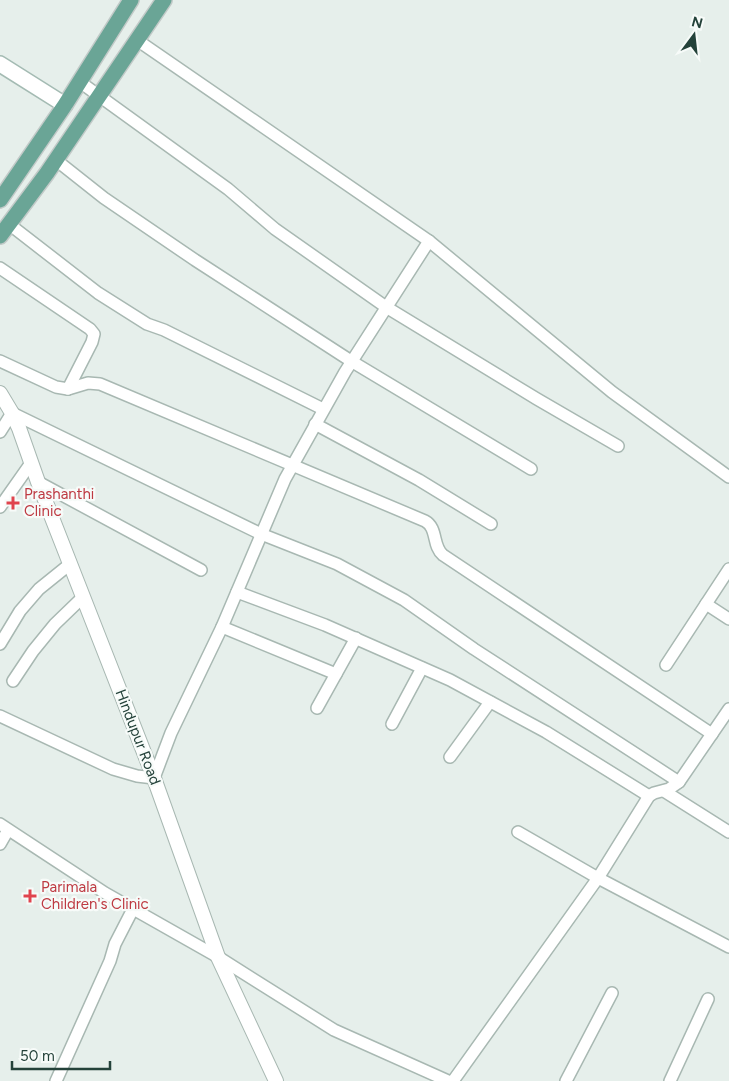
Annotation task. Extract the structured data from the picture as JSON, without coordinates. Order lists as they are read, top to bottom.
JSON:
{
  "streets": {
    "street": ["Hindupur Road"]
  },
  "places": {
    "health": ["Prashanthi Clinic", "Parimala Children's Clinic"]
  },
  "scale_bar": "50 m",
  "north": "top"
}
